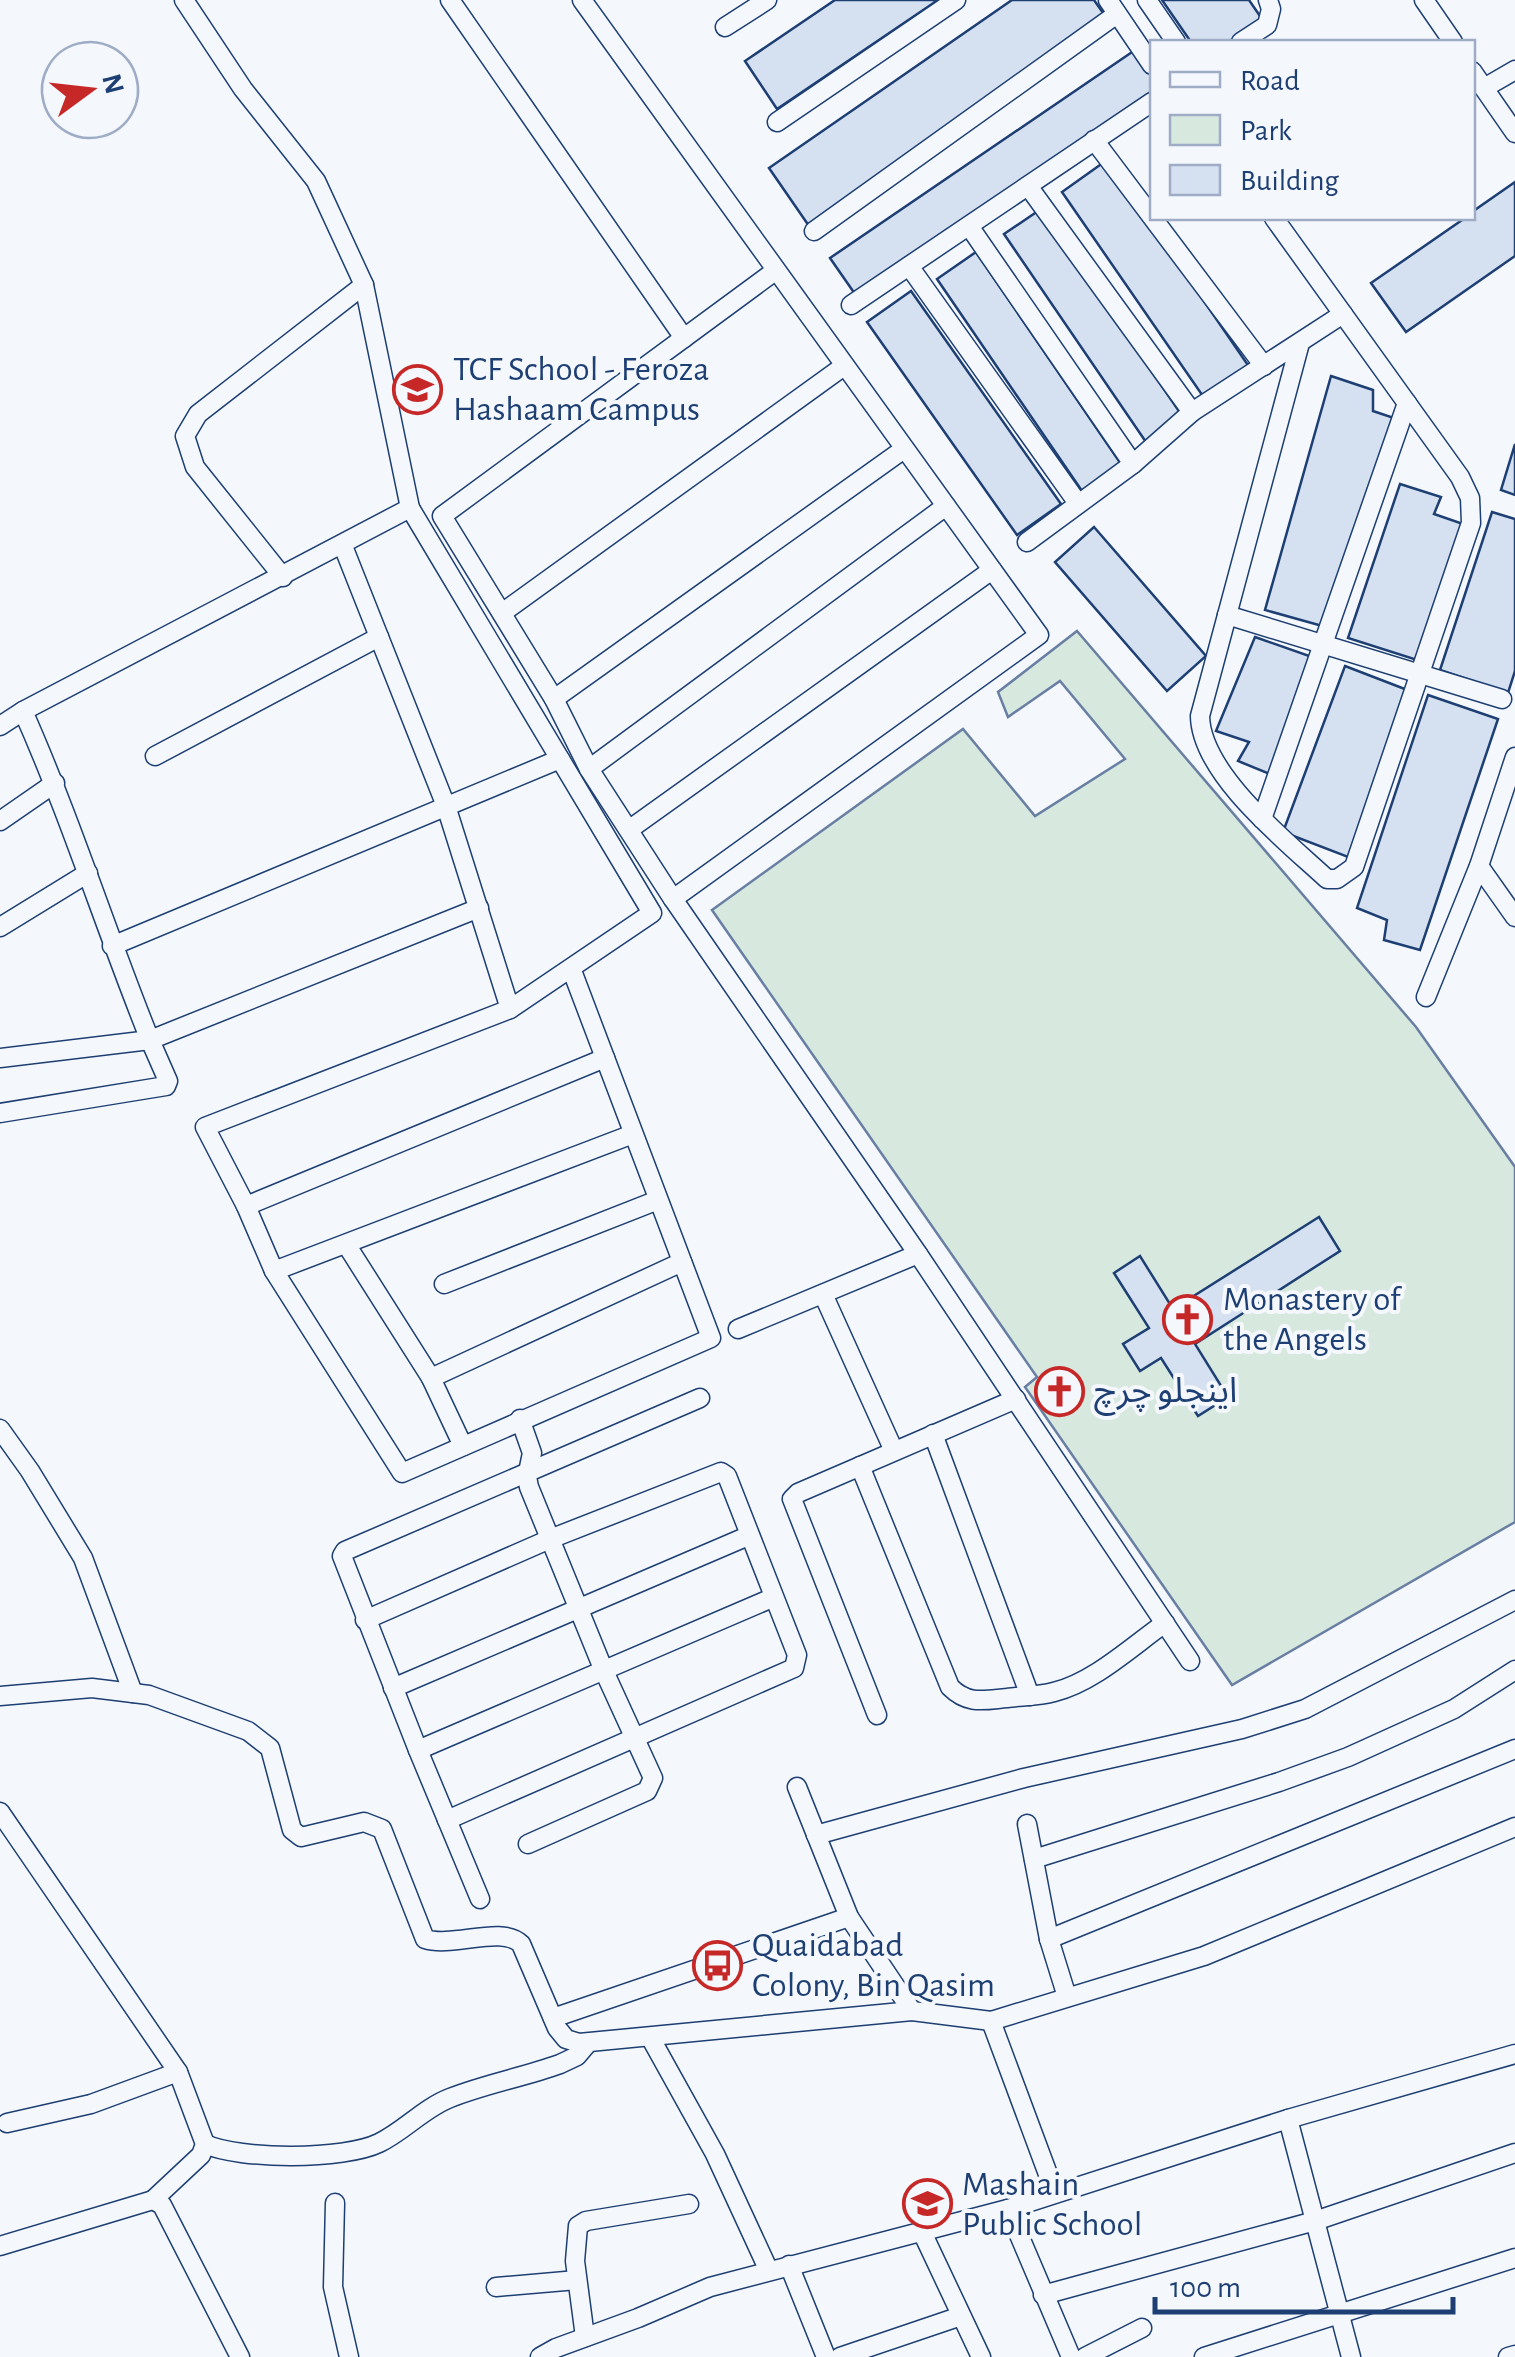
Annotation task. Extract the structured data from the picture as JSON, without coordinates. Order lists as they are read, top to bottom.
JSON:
{
  "places": {
    "school or university": ["TCF School - Feroza Hashaam Campus", "Mashain Public School"],
    "church": ["Monastery of the Angels", "اینجلو چرچ"],
    "bus stop": ["Quaidabad Colony, Bin Qasim"]
  },
  "legend": ["Road", "Park", "Building"],
  "scale_bar": "100 m",
  "north": "right"
}
